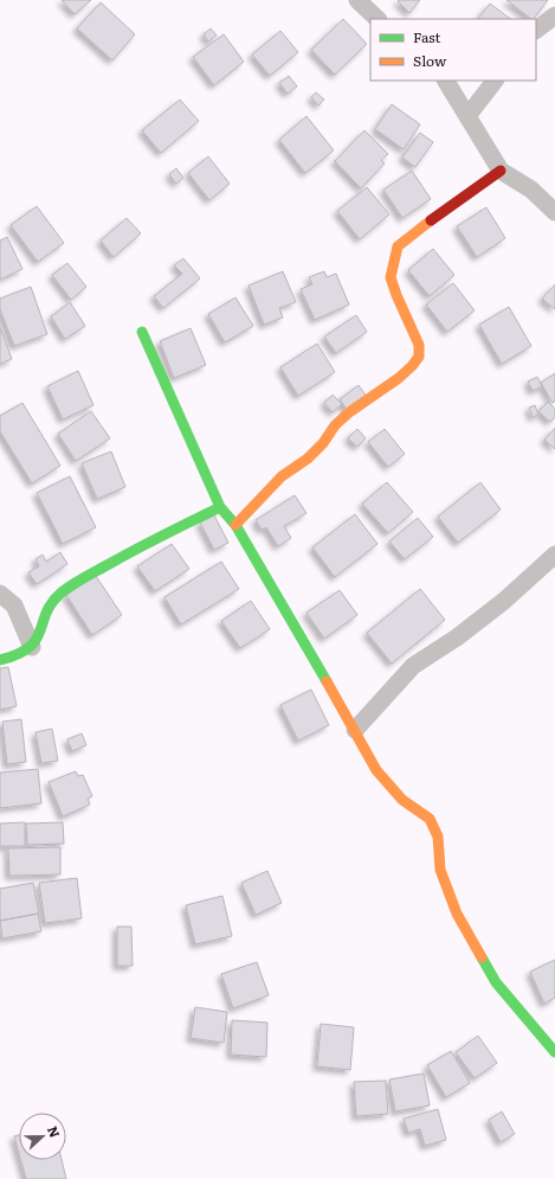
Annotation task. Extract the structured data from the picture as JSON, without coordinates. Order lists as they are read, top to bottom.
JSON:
{
  "legend": ["Fast", "Slow"],
  "north": "right"
}
